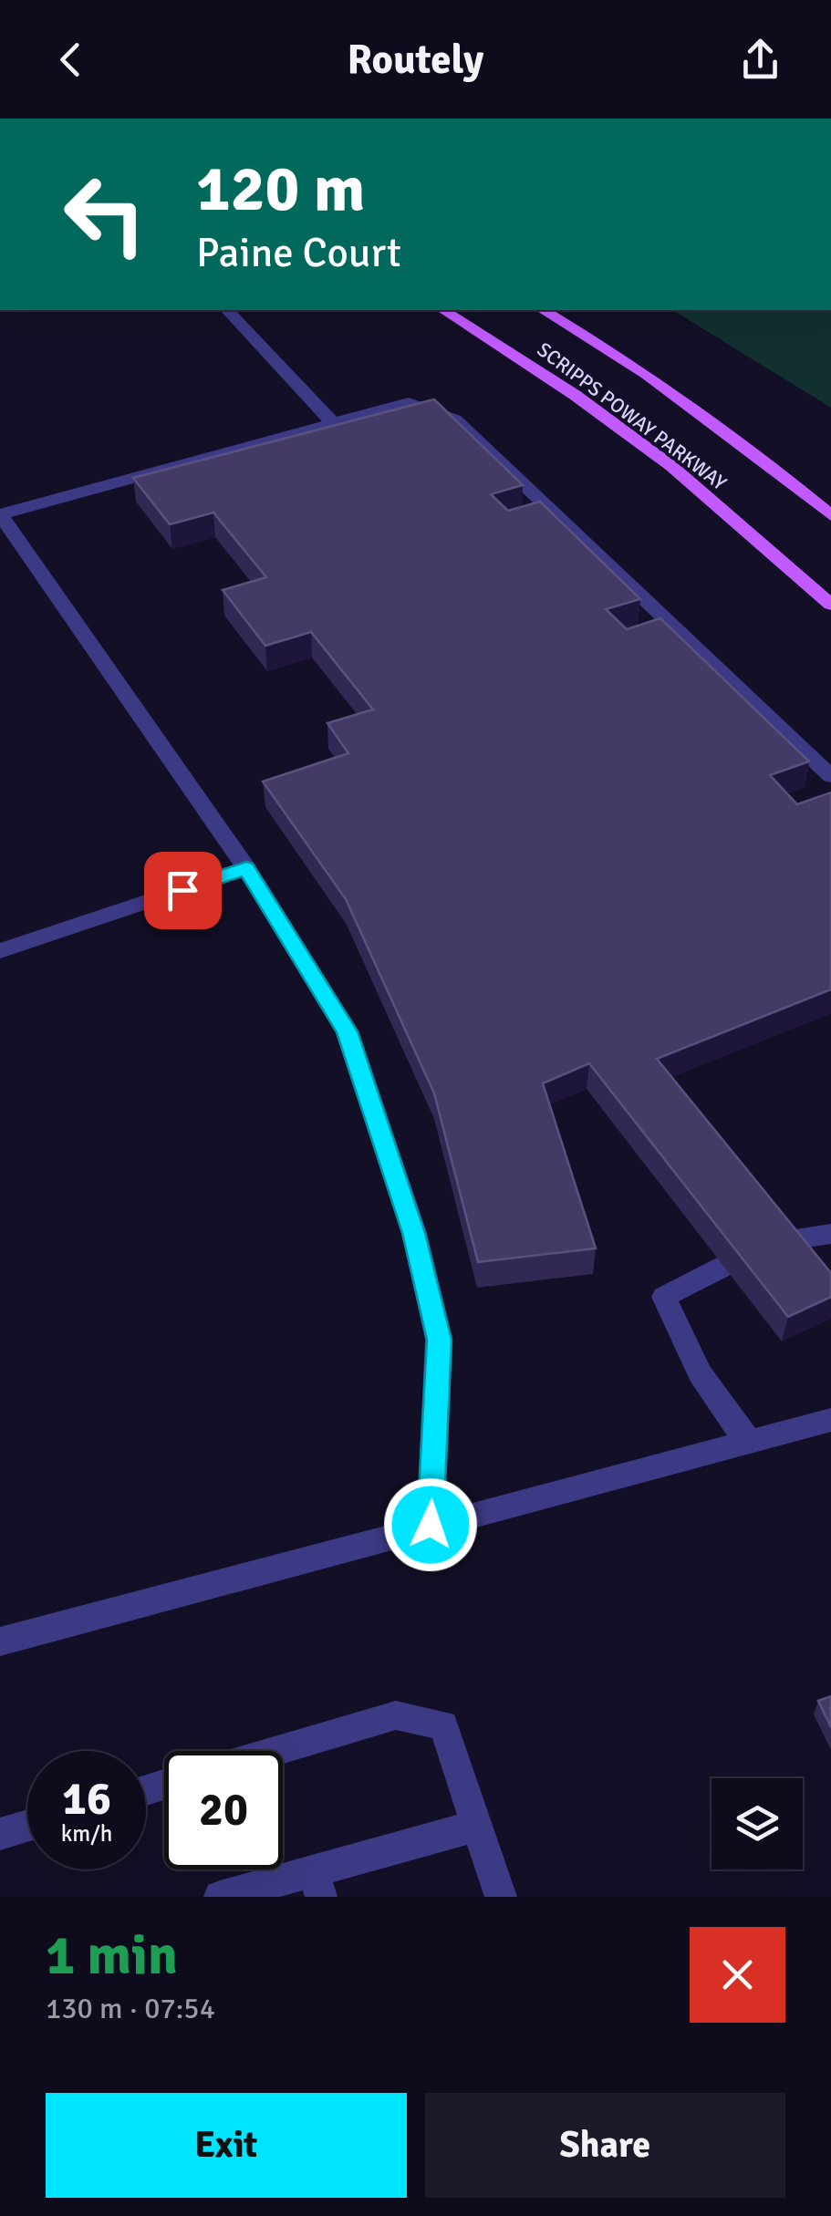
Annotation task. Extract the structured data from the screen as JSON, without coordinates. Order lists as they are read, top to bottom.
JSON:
{
  "streets": {
    "main road": ["SCRIPPS POWAY PARKWAY"]
  },
  "page": {
    "header": "Routely",
    "turn": ["120 m", "Paine Court"],
    "speed": "16 km/h",
    "limit": "20",
    "heading": ["1 min", "130 m · 07:54"],
    "buttons": ["Exit", "Share"]
  }
}
